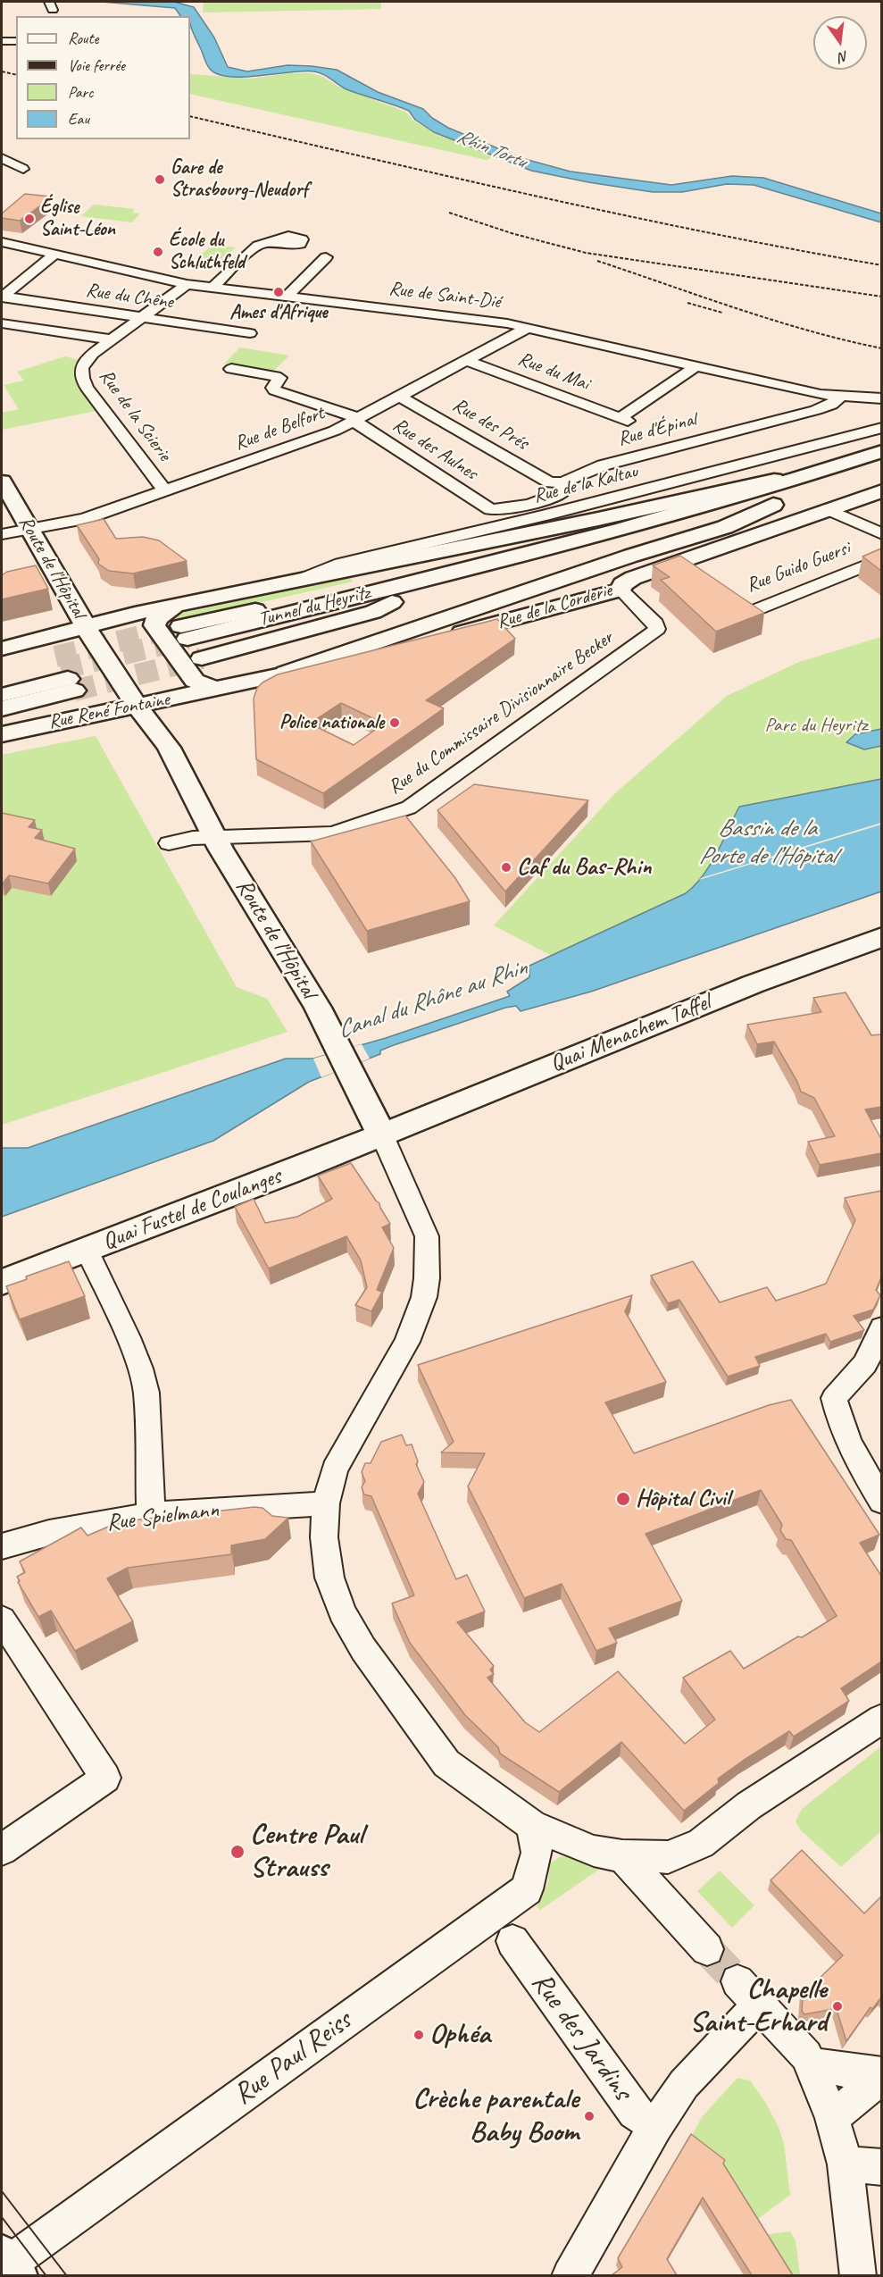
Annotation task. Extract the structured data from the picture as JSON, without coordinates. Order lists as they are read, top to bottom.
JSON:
{
  "streets": {
    "main road": [
      "Route de l'Hôpital",
      "Tunnel du Heyritz",
      "Rue de la Corderie",
      "Rue René Fontaine",
      "Quai Menachem Taffel",
      "Quai Fustel de Coulanges"
    ],
    "street": [
      "Rue de Saint-Dié",
      "Rue du Chêne",
      "Rue du Mai",
      "Rue de la Scierie",
      "Rue des Prés",
      "Rue de Belfort",
      "Rue d'Épinal",
      "Rue des Aulnes",
      "Rue de la Kaltau",
      "Rue Guido Guersi",
      "Rue du Commissaire Divisionnaire Becker",
      "Rue Spielmann",
      "Rue des Jardins",
      "Rue Paul Reiss"
    ]
  },
  "crossings": [
    ["Rue de Saint-Dié", "Rue du Mai"],
    ["Rue de Saint-Dié", "Rue de Belfort"],
    ["Rue de Saint-Dié", "Rue d'Épinal"],
    ["Rue du Mai", "Rue de Belfort"],
    ["Rue de la Scierie", "Rue de Belfort"],
    ["Rue des Prés", "Rue de Belfort"],
    ["Rue des Prés", "Rue d'Épinal"],
    ["Rue de Belfort", "Rue des Aulnes"],
    ["Rue de Belfort", "Route de l'Hôpital"],
    ["Rue d'Épinal", "Rue des Aulnes"],
    ["Route de l'Hôpital", "Rue René Fontaine"],
    ["Route de l'Hôpital", "Rue du Commissaire Divisionnaire Becker"],
    ["Route de l'Hôpital", "Quai Menachem Taffel"],
    ["Route de l'Hôpital", "Quai Fustel de Coulanges"],
    ["Rue Guido Guersi", "Rue de la Corderie"],
    ["Rue de la Corderie", "Rue René Fontaine"],
    ["Rue de la Corderie", "Rue du Commissaire Divisionnaire Becker"],
    ["Quai Menachem Taffel", "Quai Fustel de Coulanges"]
  ],
  "water": ["Rhin Tortu", "Bassin de la Porte de l’Hôpital", "Canal du Rhône au Rhin"],
  "parks": ["Parc du Heyritz"],
  "places": [
    "Gare de Strasbourg-Neudorf",
    "Église Saint-Léon",
    "École du Schluthfeld",
    "Ames d'Afrique",
    "Police nationale",
    "Caf du Bas-Rhin",
    "Hôpital Civil",
    "Centre Paul Strauss",
    "Chapelle Saint-Erhard",
    "Ophéa",
    "Crèche parentale Baby Boom"
  ],
  "legend": [
    "Route",
    "Voie ferrée",
    "Parc",
    "Eau"
  ],
  "north": "bottom"
}
